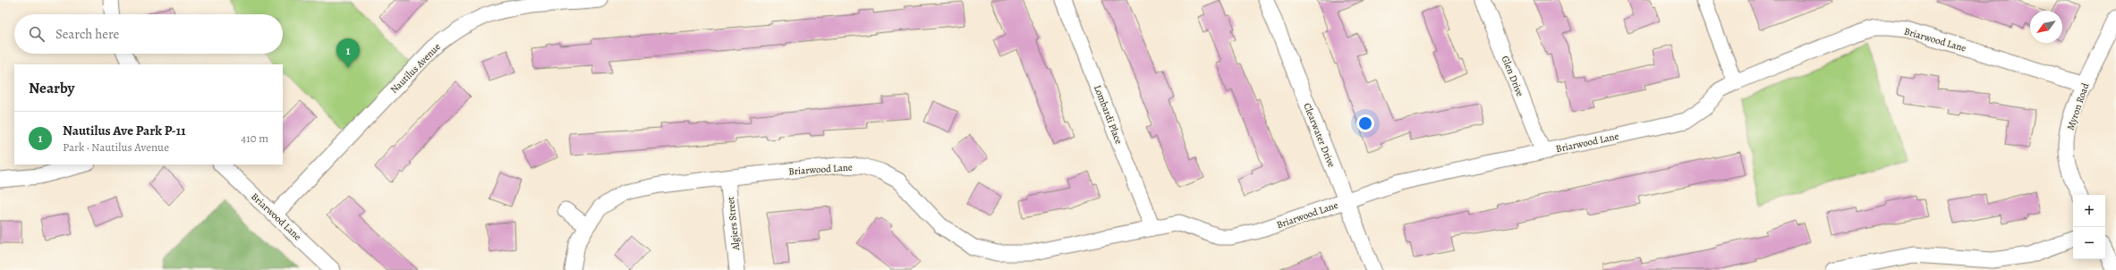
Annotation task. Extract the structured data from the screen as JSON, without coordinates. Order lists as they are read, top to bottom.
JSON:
{
  "streets": {
    "street": [
      "Briarwood Lane",
      "Nautilus Avenue",
      "Glen Drive",
      "Myron Road",
      "Lombardi Place",
      "Clearwater Drive",
      "Algiers Street"
    ]
  },
  "crossings": [
    ["Briarwood Lane", "Nautilus Avenue"],
    ["Briarwood Lane", "Glen Drive"],
    ["Briarwood Lane", "Myron Road"],
    ["Briarwood Lane", "Lombardi Place"],
    ["Briarwood Lane", "Clearwater Drive"],
    ["Briarwood Lane", "Algiers Street"]
  ],
  "north": "bottom left",
  "page": {
    "search": "Search here",
    "pins": "1",
    "heading": "Nearby",
    "list": [
      {
        "mark": "1",
        "name": "Nautilus Ave Park P-11",
        "note": "Park · Nautilus Avenue",
        "value": "410 m"
      }
    ],
    "map_buttons": ["+", "−"]
  }
}
